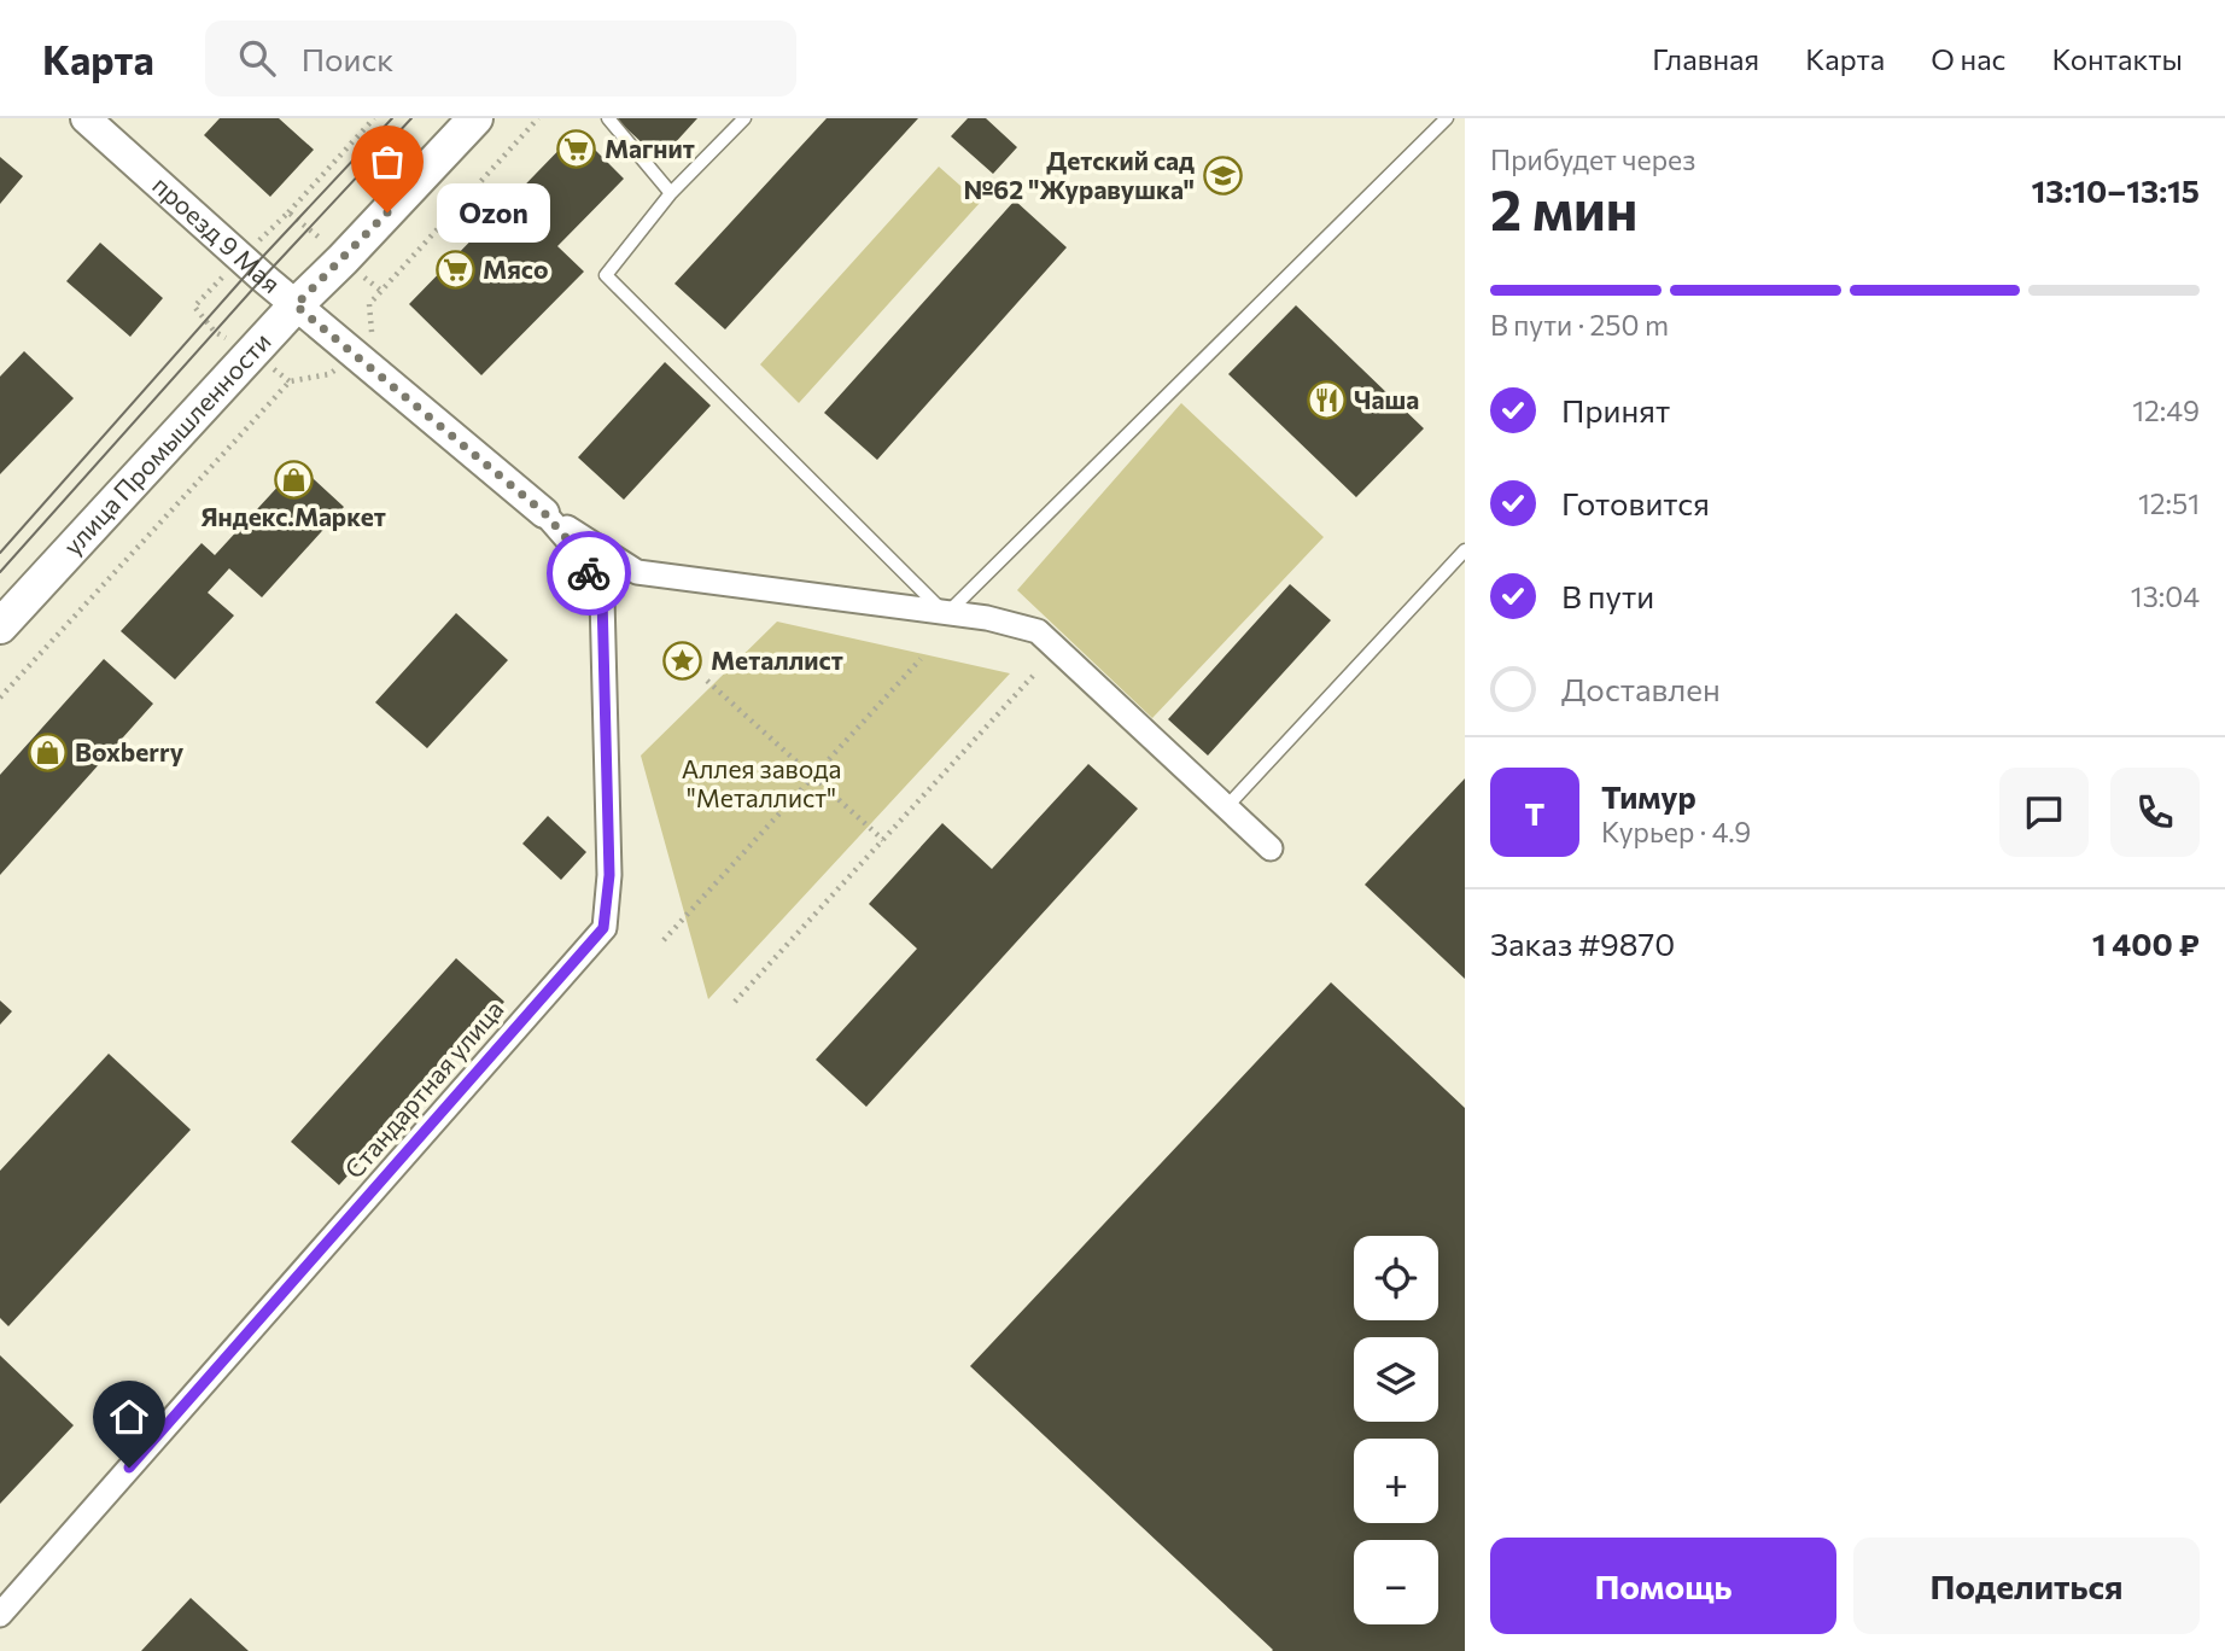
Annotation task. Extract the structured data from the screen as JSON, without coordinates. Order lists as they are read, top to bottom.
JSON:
{
  "streets": {
    "main road": ["улица Промышленности"],
    "street": ["проезд 9 Мая", "Стандартная улица"]
  },
  "crossings": [
    ["проезд 9 Мая", "улица Промышленности"],
    ["проезд 9 Мая", "Стандартная улица"]
  ],
  "parks": ["Аллея завода \"Металлист\""],
  "places": {
    "supermarket": ["Магнит", "Мясо"],
    "school or university": ["Детский сад №62 \"Журавушка\""],
    "other": ["Ozon"],
    "restaurant": ["Чаша"],
    "shop": ["Яндекс.Маркет", "Boxberry"],
    "place": ["Металлист"]
  },
  "page": {
    "header": "Карта",
    "search": "Поиск",
    "nav": [
      "Главная",
      "Карта",
      "О нас",
      "Контакты"
    ],
    "heading": ["2 мин", "Прибудет через", "13:10–13:15"],
    "panel": [
      "Тимур",
      "Курьер · 4.9",
      "Заказ #9870",
      "1 400 ₽"
    ],
    "bubble": "Ozon",
    "bar": "В пути · 250 m",
    "list": [
      ["Принят", "12:49"],
      ["Готовится", "12:51"],
      ["В пути", "13:04"],
      "Доставлен"
    ],
    "round": "Т",
    "map_buttons": ["+", "−"],
    "buttons": ["Помощь", "Поделиться"]
  }
}
